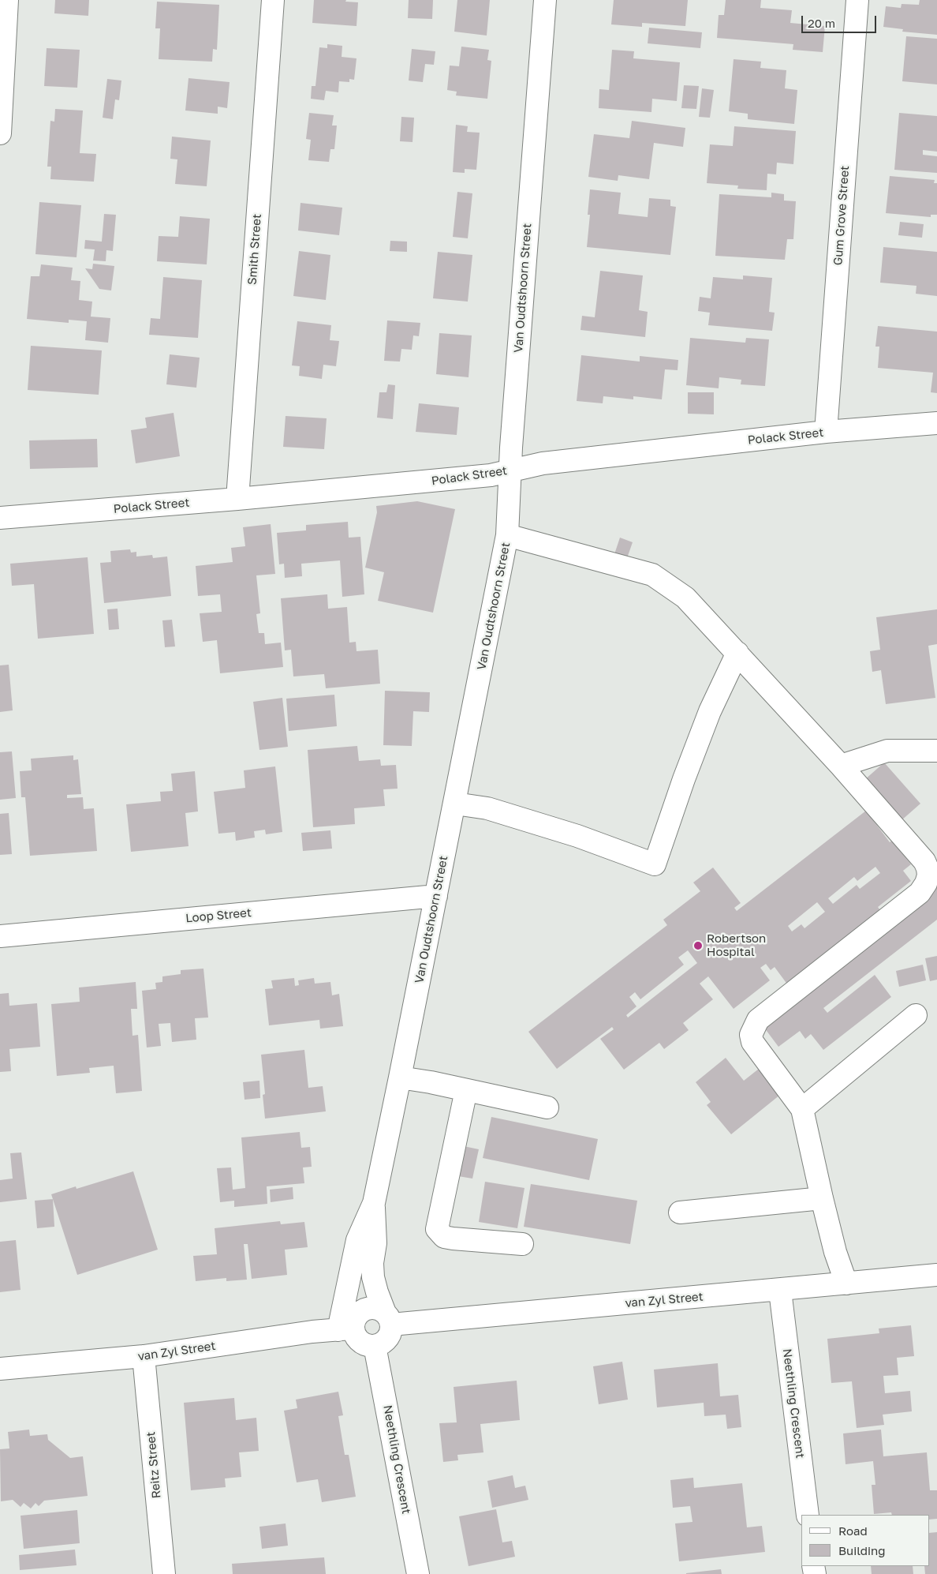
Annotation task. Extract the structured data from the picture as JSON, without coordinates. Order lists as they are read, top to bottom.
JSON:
{
  "streets": {
    "street": [
      "Gum Grove Street",
      "Smith Street",
      "Van Oudtshoorn Street",
      "Polack Street",
      "Loop Street",
      "van Zyl Street",
      "Neethling Crescent",
      "Reitz Street"
    ]
  },
  "crossings": [
    ["Gum Grove Street", "Polack Street"],
    ["Smith Street", "Polack Street"],
    ["Van Oudtshoorn Street", "Polack Street"],
    ["Van Oudtshoorn Street", "Loop Street"],
    ["Van Oudtshoorn Street", "van Zyl Street"],
    ["Van Oudtshoorn Street", "Neethling Crescent"],
    ["van Zyl Street", "Neethling Crescent"],
    ["van Zyl Street", "Reitz Street"]
  ],
  "places": ["Robertson Hospital"],
  "legend": ["Road", "Building"],
  "scale_bar": "20 m"
}
